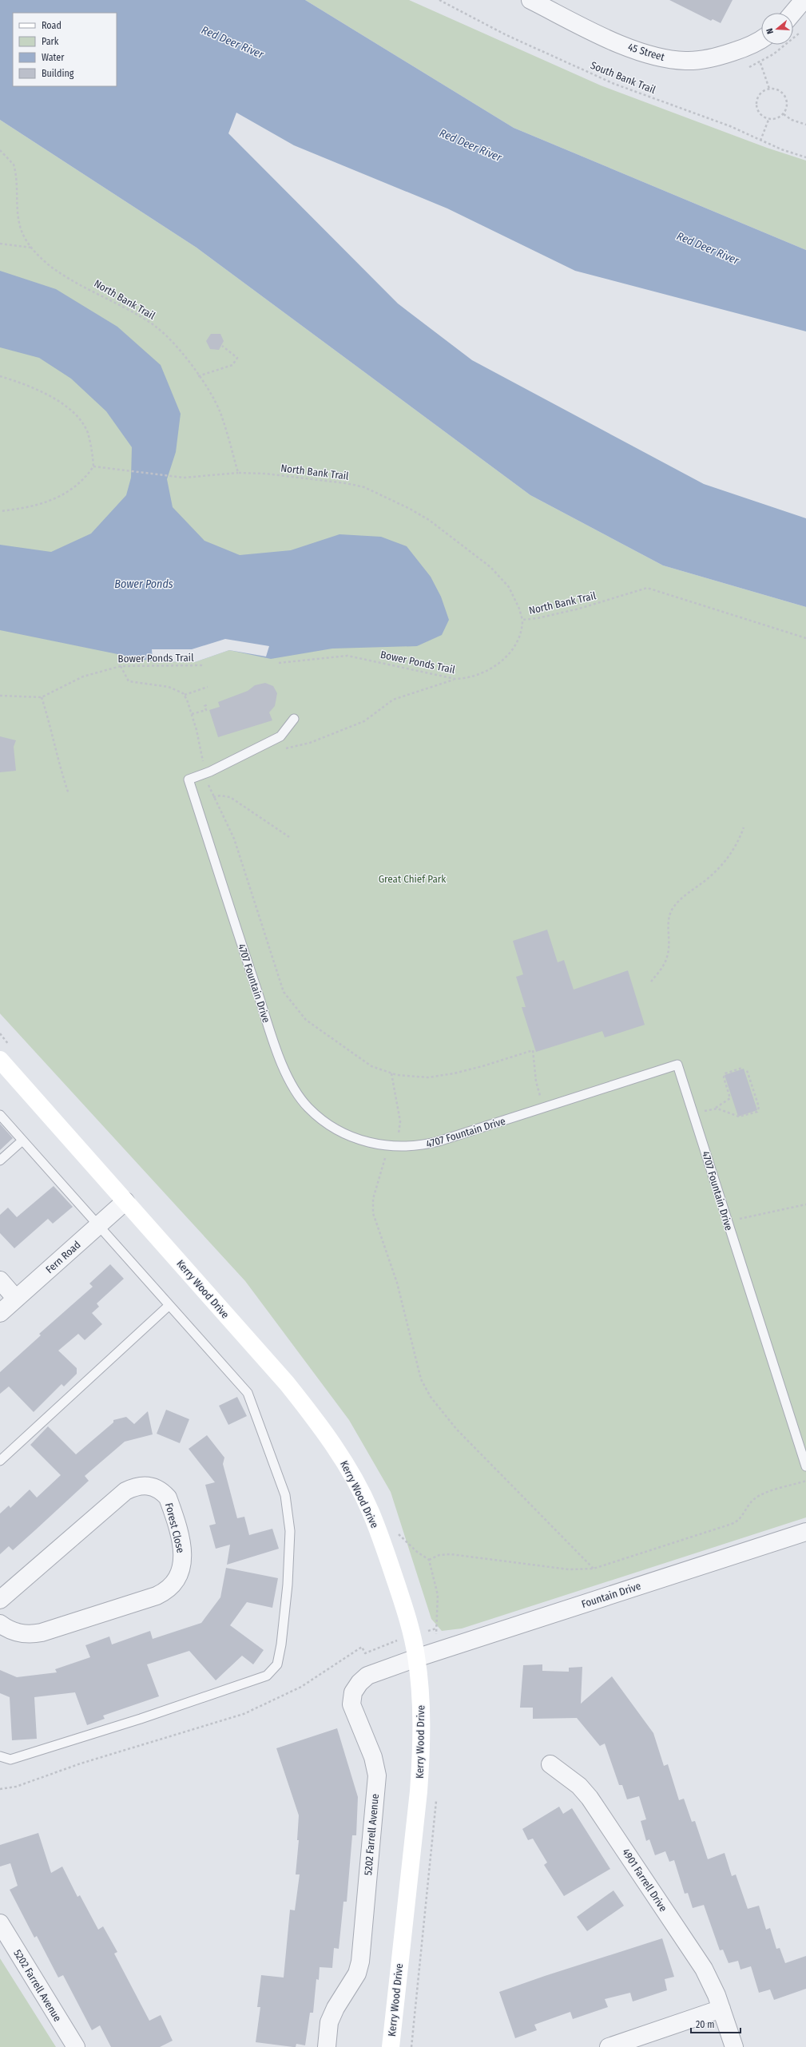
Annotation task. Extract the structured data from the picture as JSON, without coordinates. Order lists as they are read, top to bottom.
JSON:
{
  "streets": {
    "street": [
      "45 Street",
      "Fern Road",
      "Kerry Wood Drive",
      "Forest Close",
      "Fountain Drive",
      "5202 Farrell Avenue",
      "4901 Farrell Drive"
    ],
    "lane": ["4707 Fountain Drive"],
    "path": ["South Bank Trail", "North Bank Trail", "Bower Ponds Trail"]
  },
  "crossings": [
    ["North Bank Trail", "Bower Ponds Trail"],
    ["Fern Road", "Kerry Wood Drive"],
    ["Kerry Wood Drive", "Fountain Drive"],
    ["Kerry Wood Drive", "5202 Farrell Avenue"],
    ["Fountain Drive", "5202 Farrell Avenue"]
  ],
  "water": ["Red Deer River", "Bower Ponds"],
  "parks": ["Great Chief Park"],
  "legend": [
    "Road",
    "Park",
    "Water",
    "Building"
  ],
  "scale_bar": "20 m",
  "north": "left"
}
